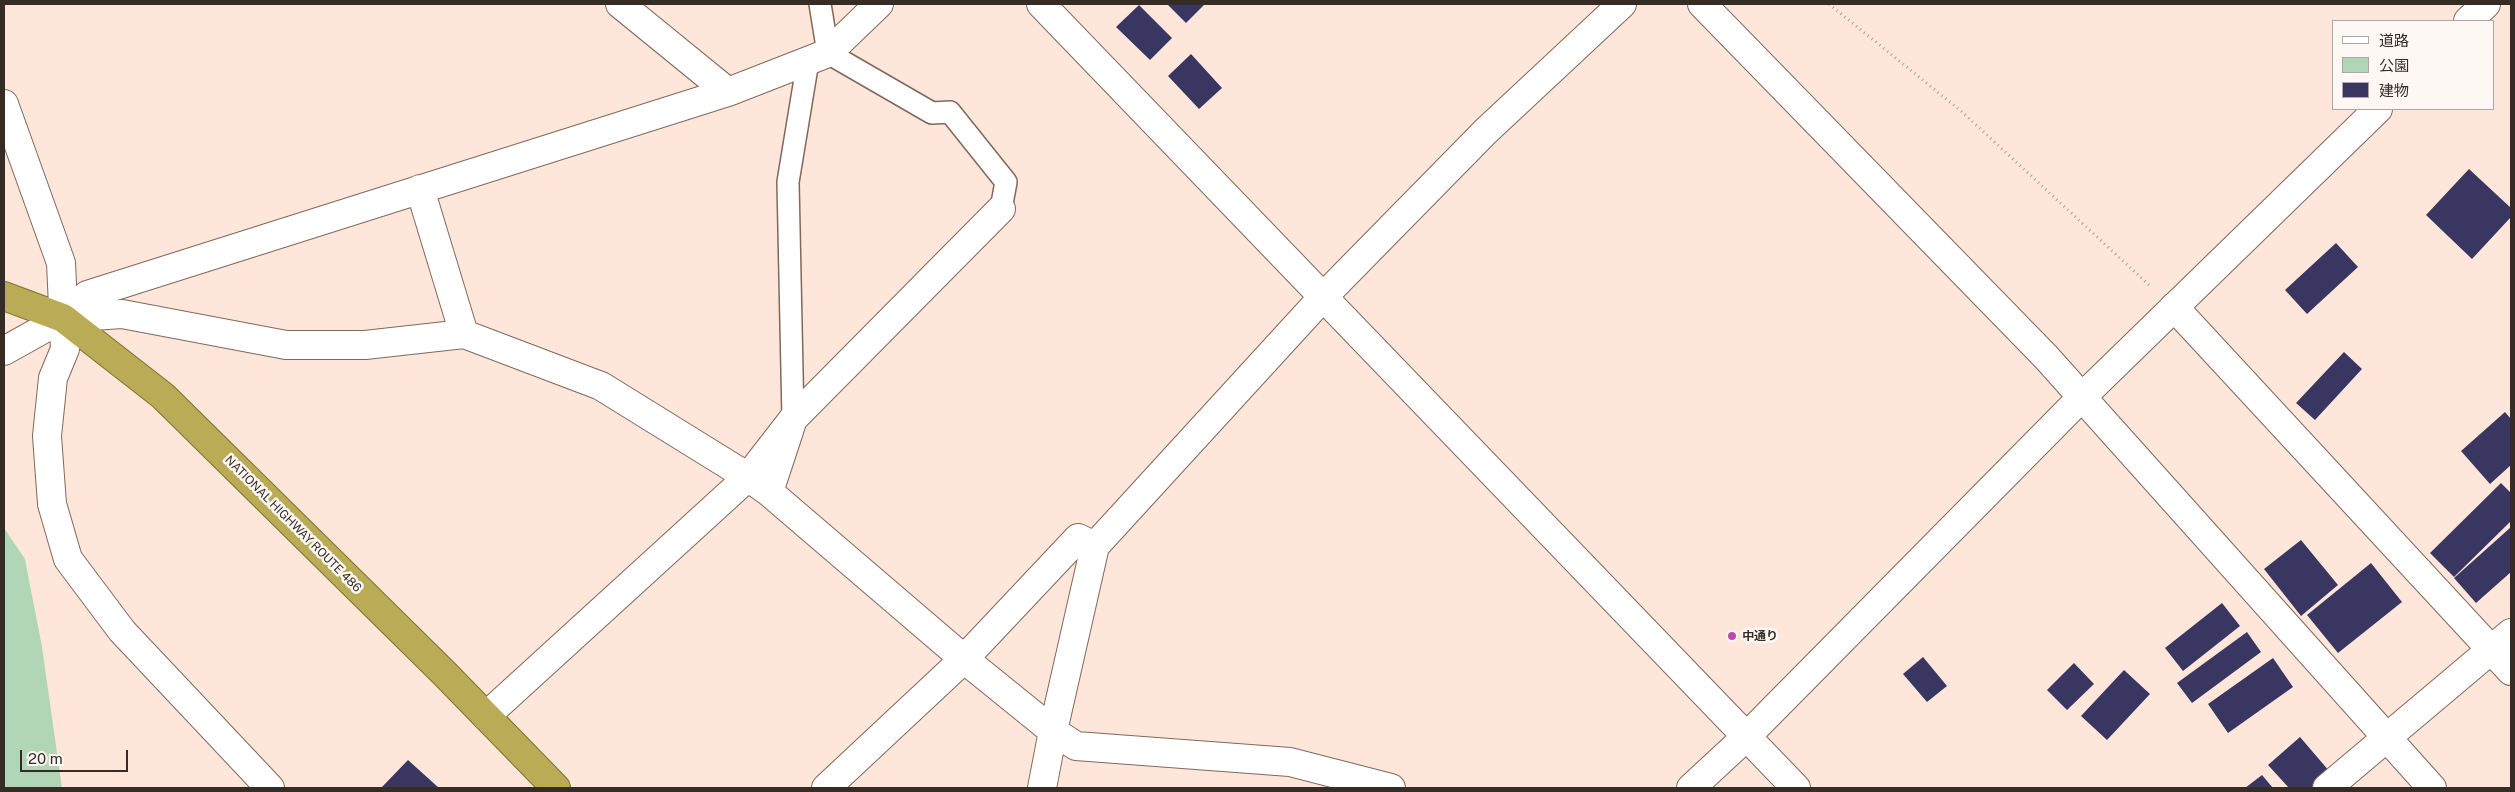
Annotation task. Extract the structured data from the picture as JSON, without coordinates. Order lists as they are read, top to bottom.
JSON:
{
  "streets": {
    "highway": ["NATIONAL HIGHWAY ROUTE 486"]
  },
  "places": ["中通り"],
  "legend": ["道路", "公園", "建物"],
  "scale_bar": "20 m"
}
